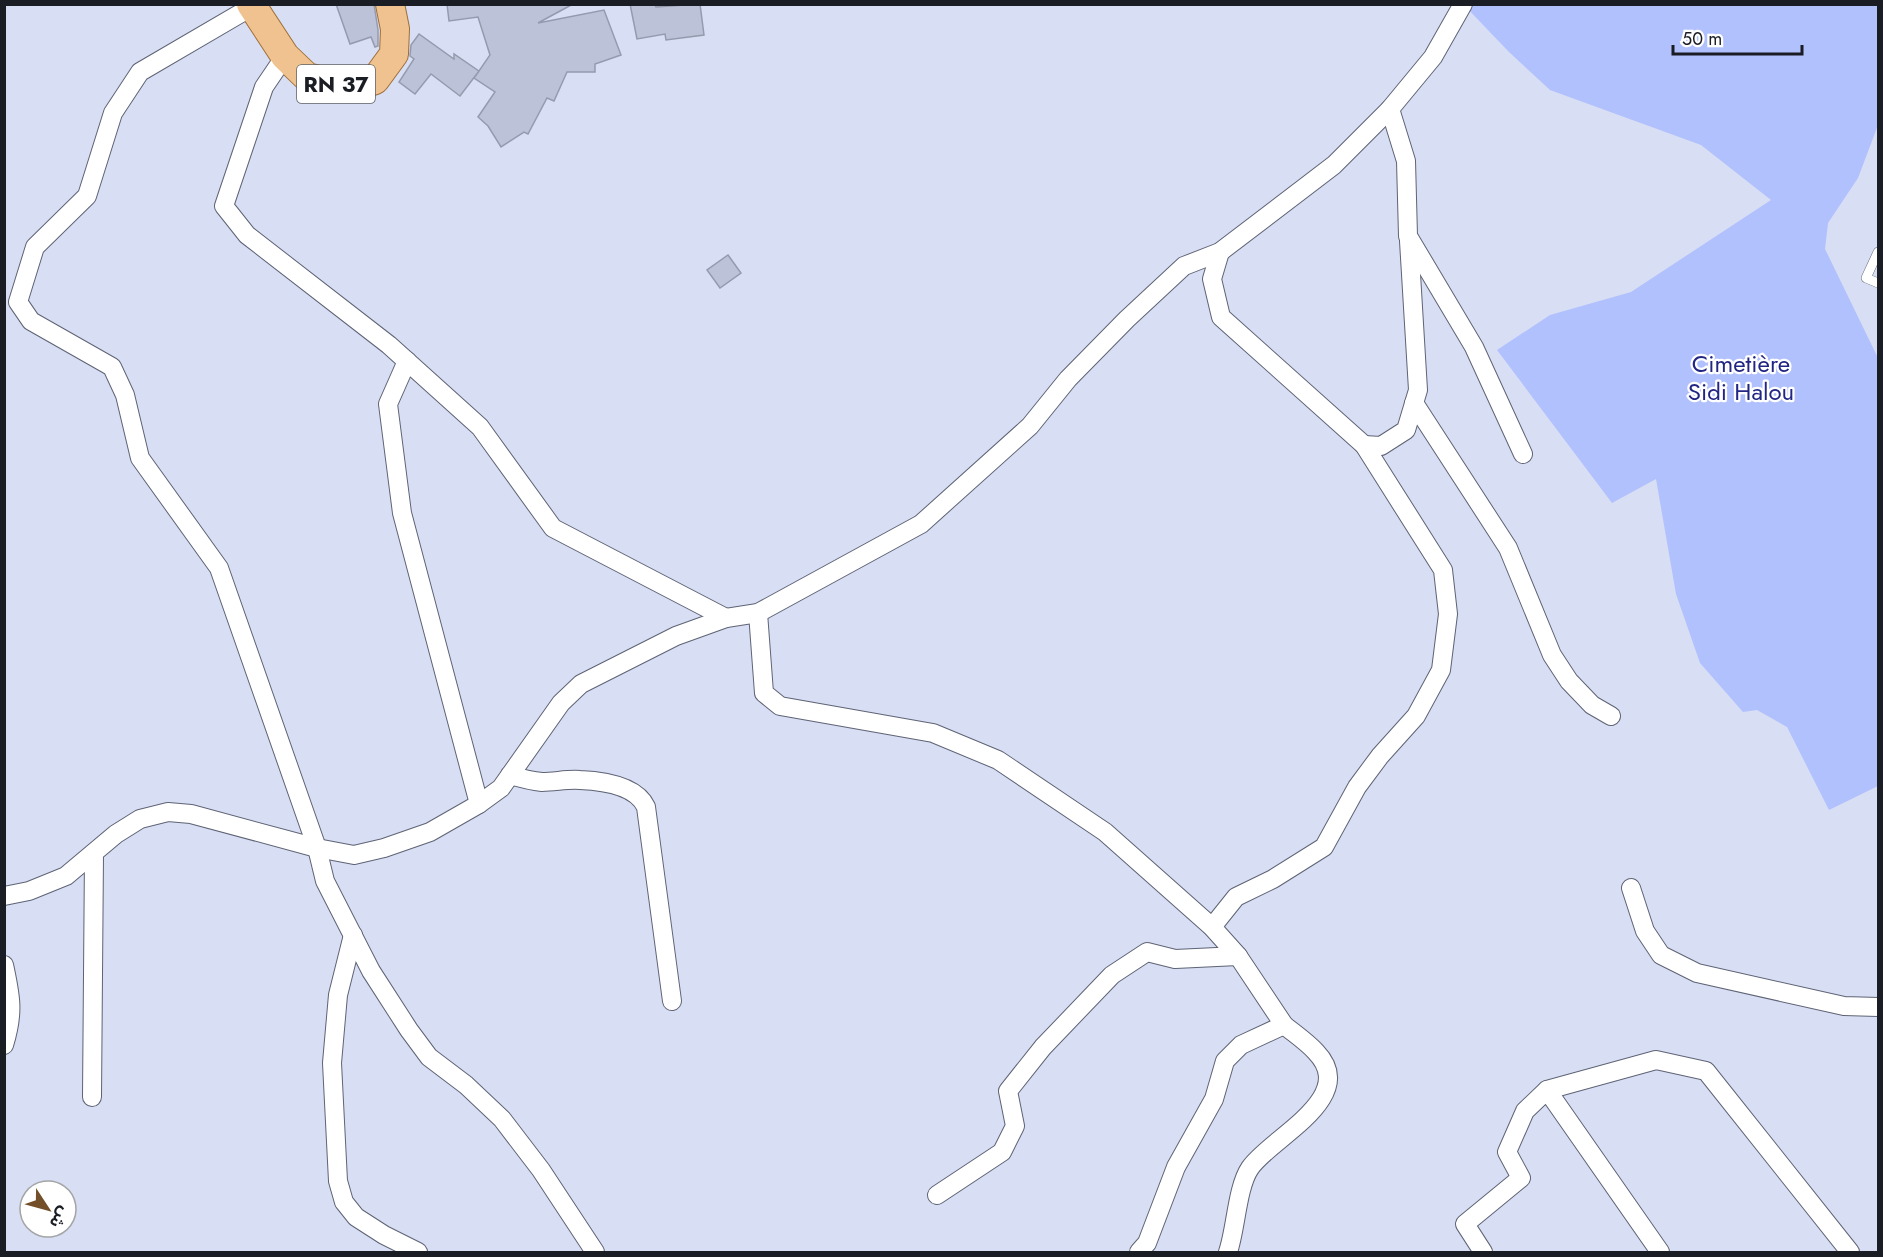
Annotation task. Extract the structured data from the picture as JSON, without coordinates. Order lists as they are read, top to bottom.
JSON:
{
  "streets": {
    "main road": ["RN 37"]
  },
  "parks": ["Cimetière Sidi Halou"],
  "scale_bar": "50 m",
  "north": "bottom right"
}
